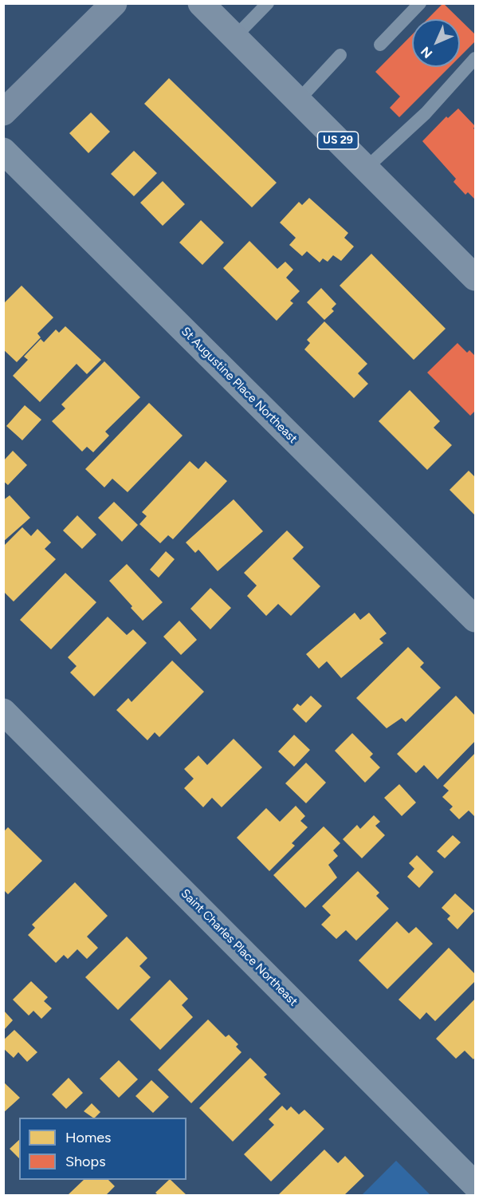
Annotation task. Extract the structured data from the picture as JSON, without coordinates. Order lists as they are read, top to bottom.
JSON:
{
  "streets": {
    "highway": ["US 29"],
    "street": ["St Augustine Place Northeast", "Saint Charles Place Northeast"]
  },
  "legend": ["Homes", "Shops"],
  "north": "bottom left"
}
